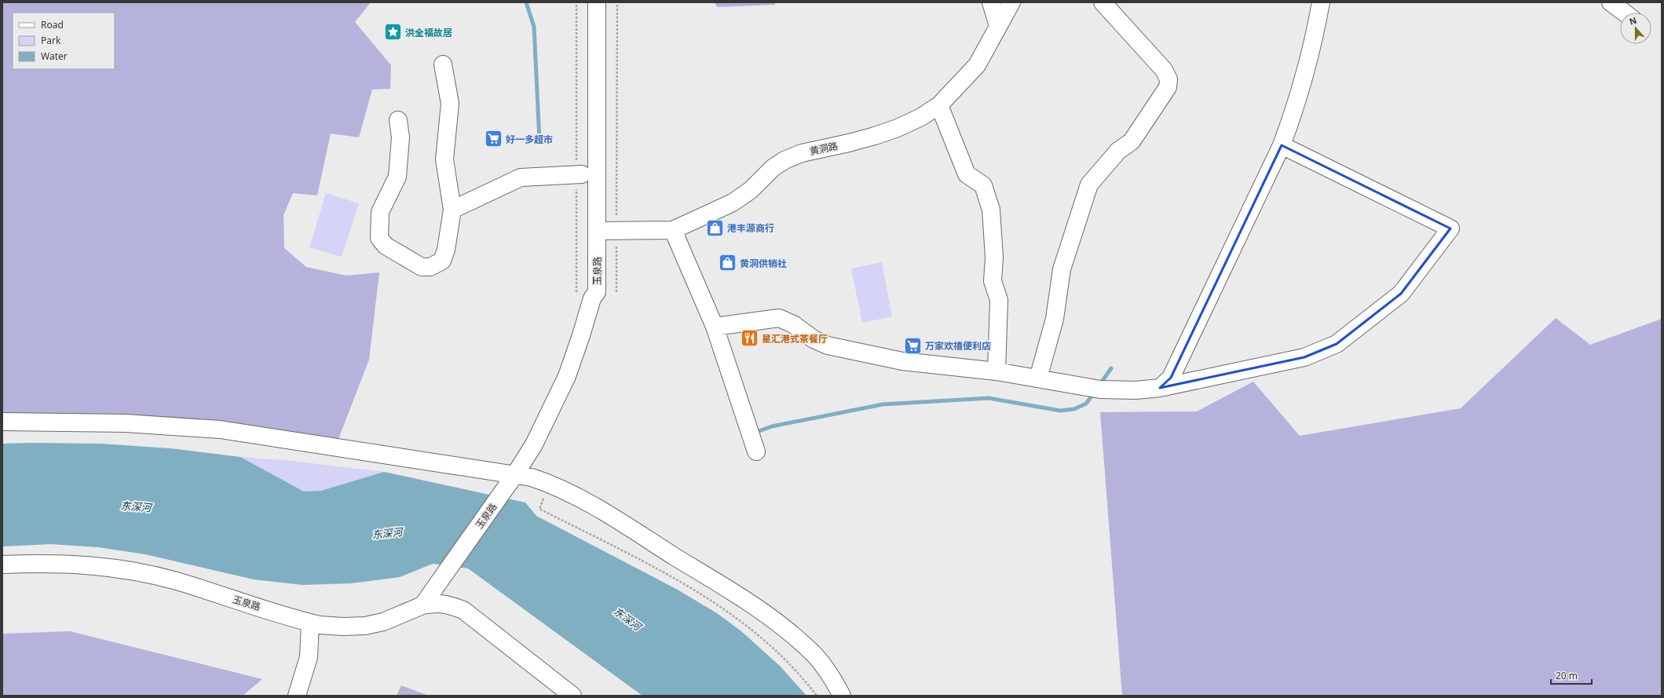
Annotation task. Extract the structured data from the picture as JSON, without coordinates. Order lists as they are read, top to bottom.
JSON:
{
  "streets": {
    "street": ["黄洞路", "玉泉路"]
  },
  "crossings": [
    ["黄洞路", "玉泉路"]
  ],
  "water": ["东深河"],
  "places": {
    "place": ["洪全福故居"],
    "supermarket": ["好一多超市", "万家欢禧便利店"],
    "shop": ["港丰源商行", "黄洞供销社"],
    "restaurant": ["星汇港式茶餐厅"]
  },
  "legend": ["Road", "Park", "Water"],
  "scale_bar": "20 m",
  "north": "top"
}
